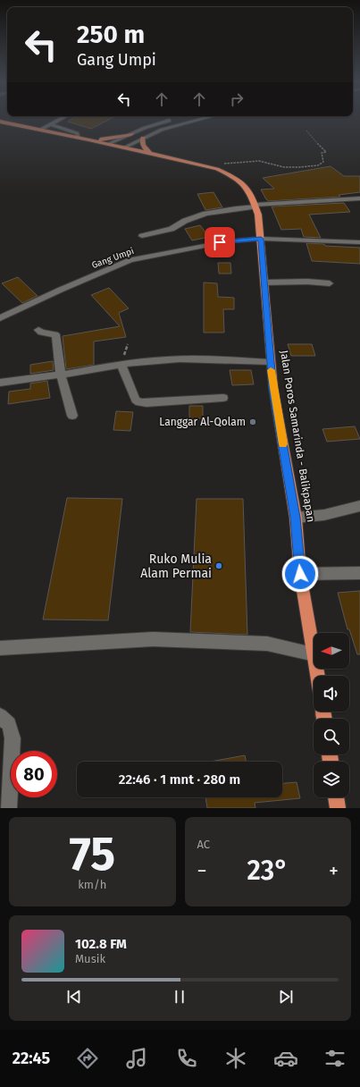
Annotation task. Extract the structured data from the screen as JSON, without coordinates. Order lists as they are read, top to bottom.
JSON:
{
  "streets": {
    "highway": ["Jalan Poros Samarinda - Balikpapan"],
    "street": ["Gang Umpi"]
  },
  "crossings": [
    ["Gang Umpi", "Jalan Poros Samarinda - Balikpapan"]
  ],
  "places": ["Langgar Al-Qolam", "Ruko Mulia Alam Permai"],
  "north": "left",
  "page": {
    "turn": ["250 m", "Gang Umpi"],
    "limit": "80",
    "trip": "22:46 · 1 mnt · 280 m",
    "tile": [
      ["75", "km/h"],
      "AC"
    ],
    "heat": ["−", "23°", "+"],
    "song": ["102.8 FM", "Musik"],
    "tabs": "22:45"
  }
}
